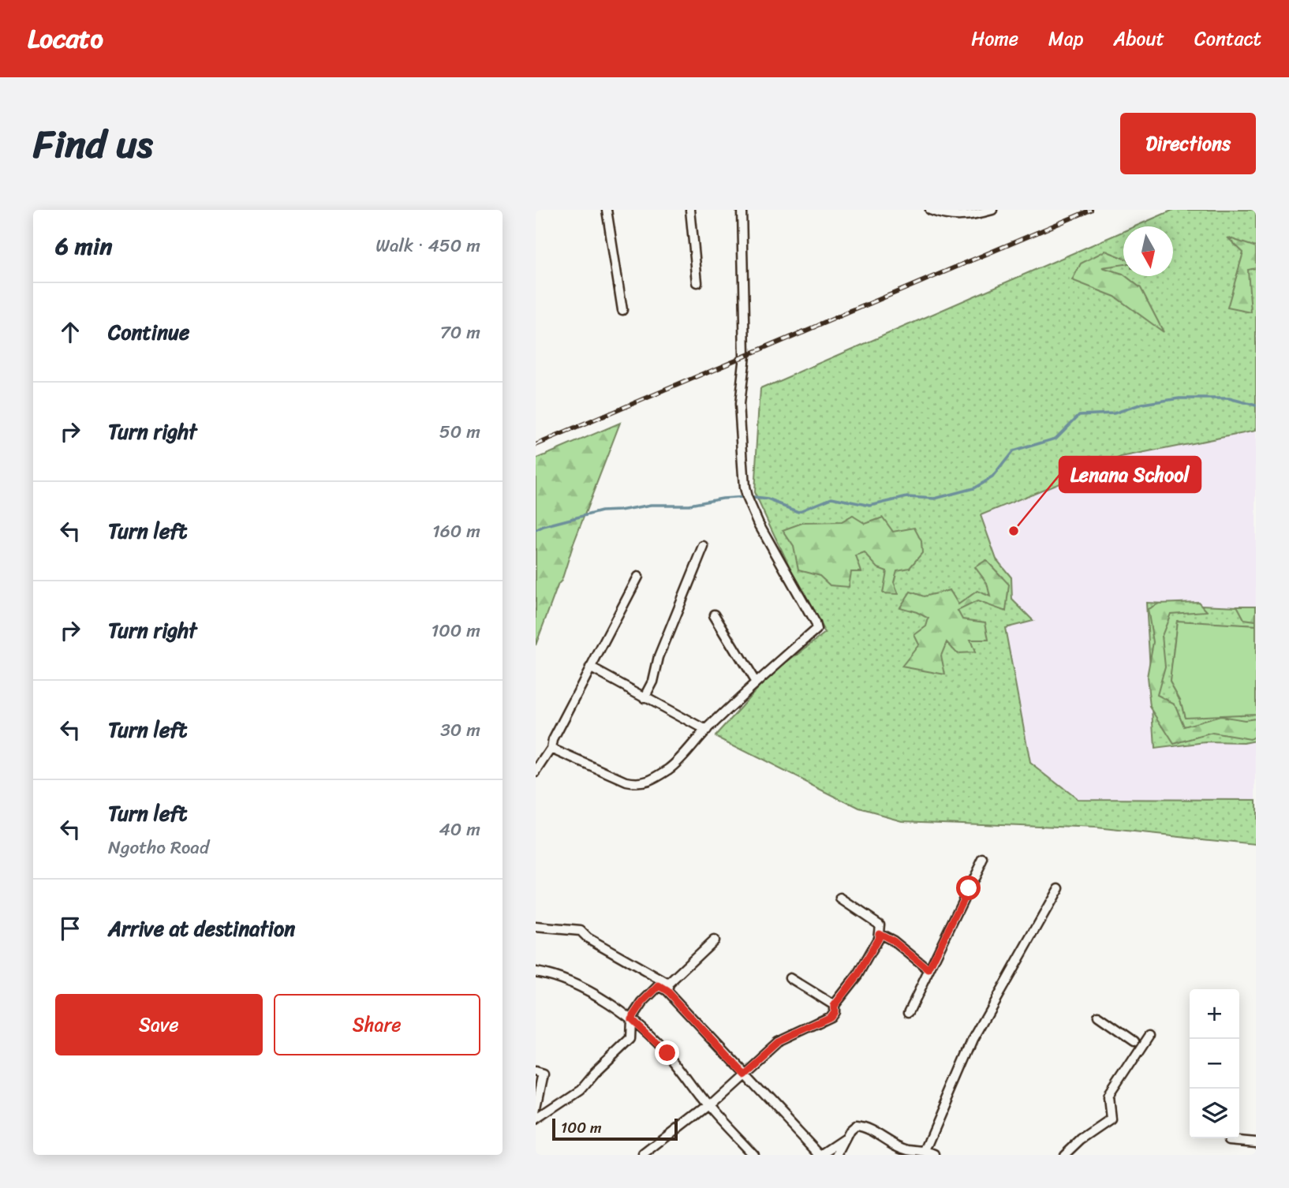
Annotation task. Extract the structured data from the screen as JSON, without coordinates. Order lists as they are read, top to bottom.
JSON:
{
  "places": ["Lenana School"],
  "scale_bar": "100 m",
  "north": "bottom",
  "page": {
    "header": "Locato",
    "nav": [
      "Home",
      "Map",
      "About",
      "Contact"
    ],
    "title": "Find us",
    "buttons": [
      "Directions",
      ["Save", "Share"]
    ],
    "heading": ["6 min", "Walk · 450 m"],
    "list": [
      ["Continue", "70 m"],
      ["Turn right", "50 m"],
      ["Turn left", "160 m"],
      ["Turn right", "100 m"],
      ["Turn left", "30 m"],
      ["Turn left", "Ngotho Road", "40 m"],
      "Arrive at destination"
    ],
    "map_buttons": ["+", "−"],
    "scale": "100 m"
  }
}
